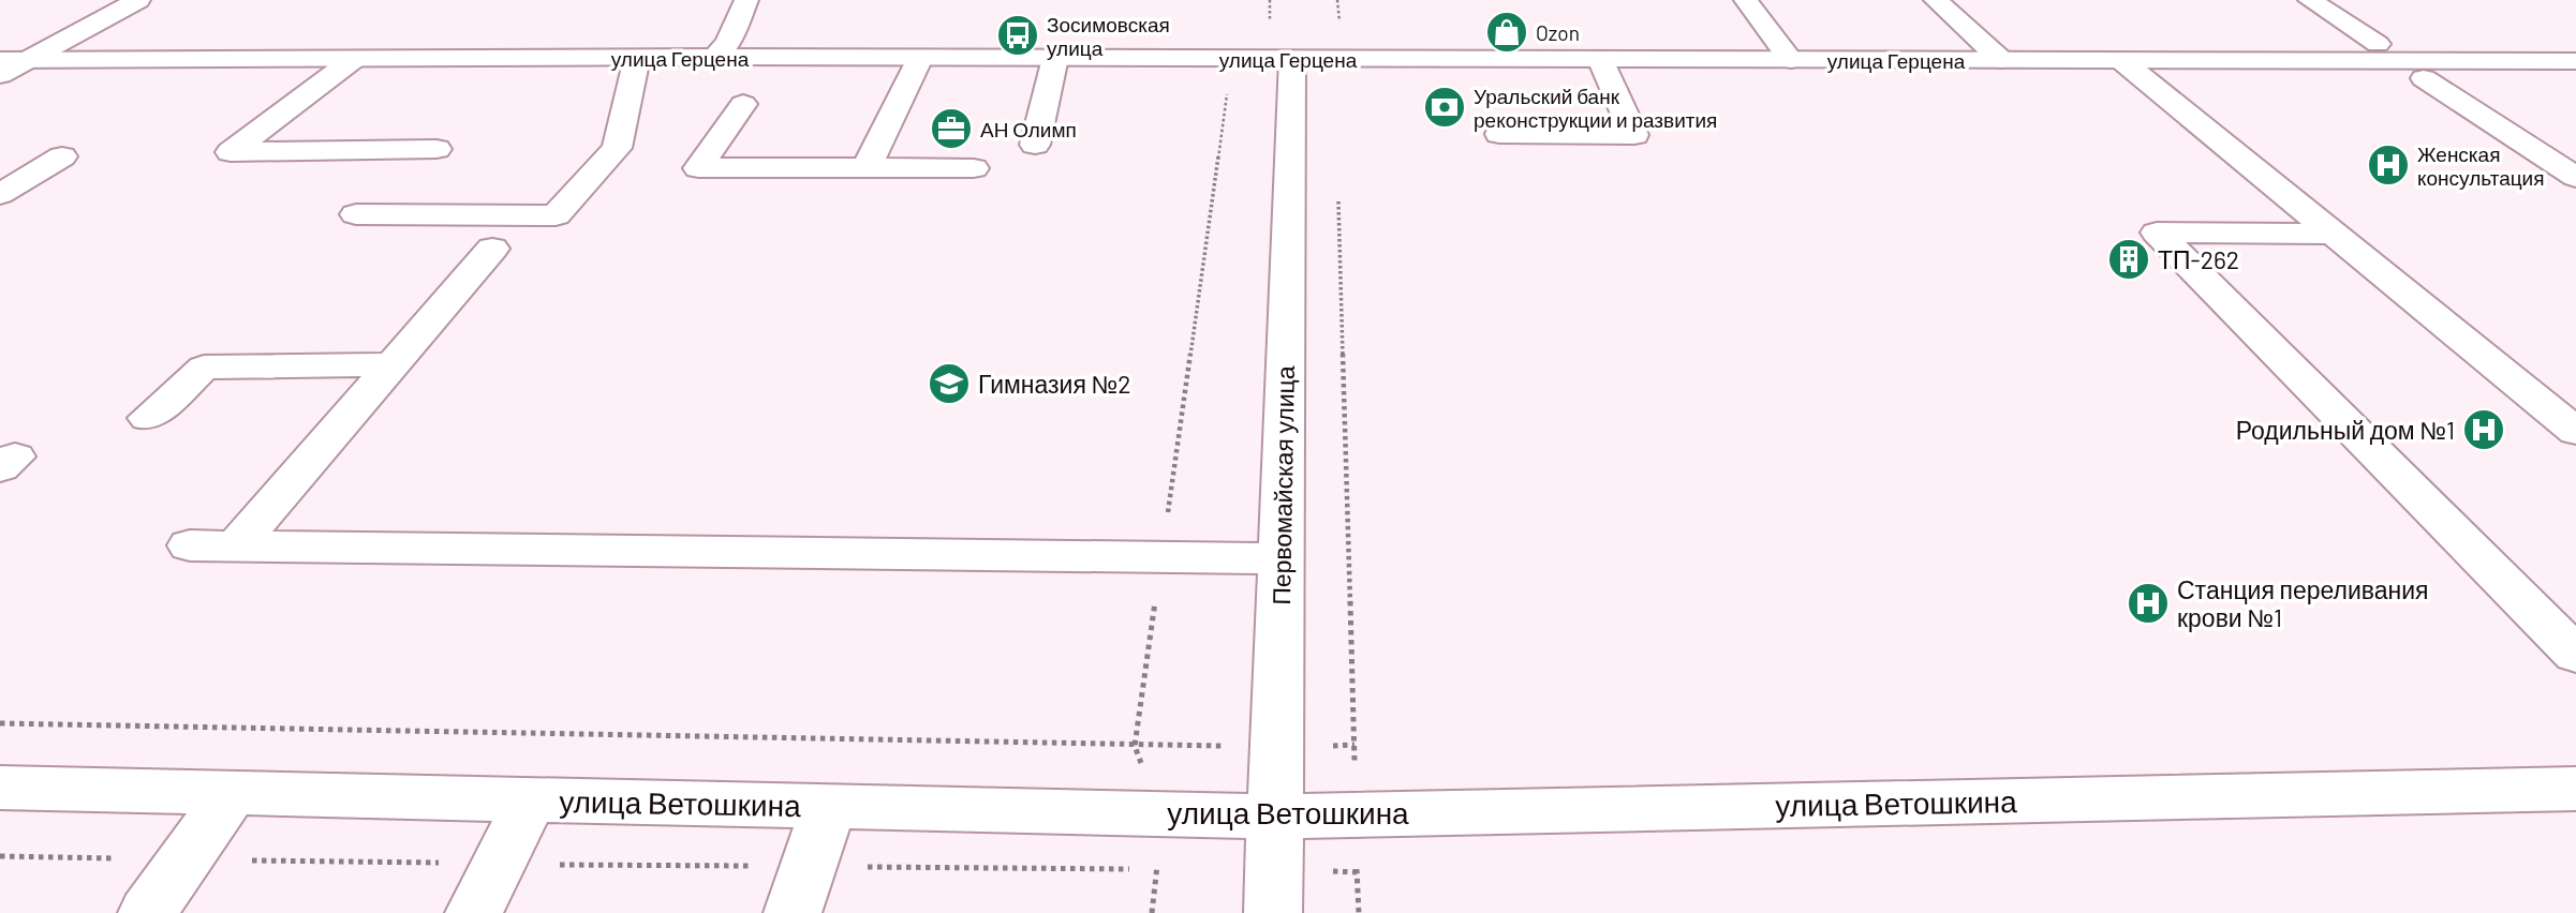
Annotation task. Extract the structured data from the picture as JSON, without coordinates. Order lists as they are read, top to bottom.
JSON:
{
  "streets": {
    "street": ["улица Герцена", "Первомайская улица", "улица Ветошкина"]
  },
  "crossings": [
    ["улица Герцена", "Первомайская улица"],
    ["Первомайская улица", "улица Ветошкина"]
  ],
  "places": {
    "shop": ["Ozon"],
    "bus stop": ["Зосимовская улица"],
    "bank": ["Уральский банк реконструкции и развития"],
    "office": ["АН Олимп"],
    "hospital": ["Женская консультация", "Родильный дом №1", "Станция переливания крови №1"],
    "building": ["ТП-262"],
    "school or university": ["Гимназия №2"]
  }
}
